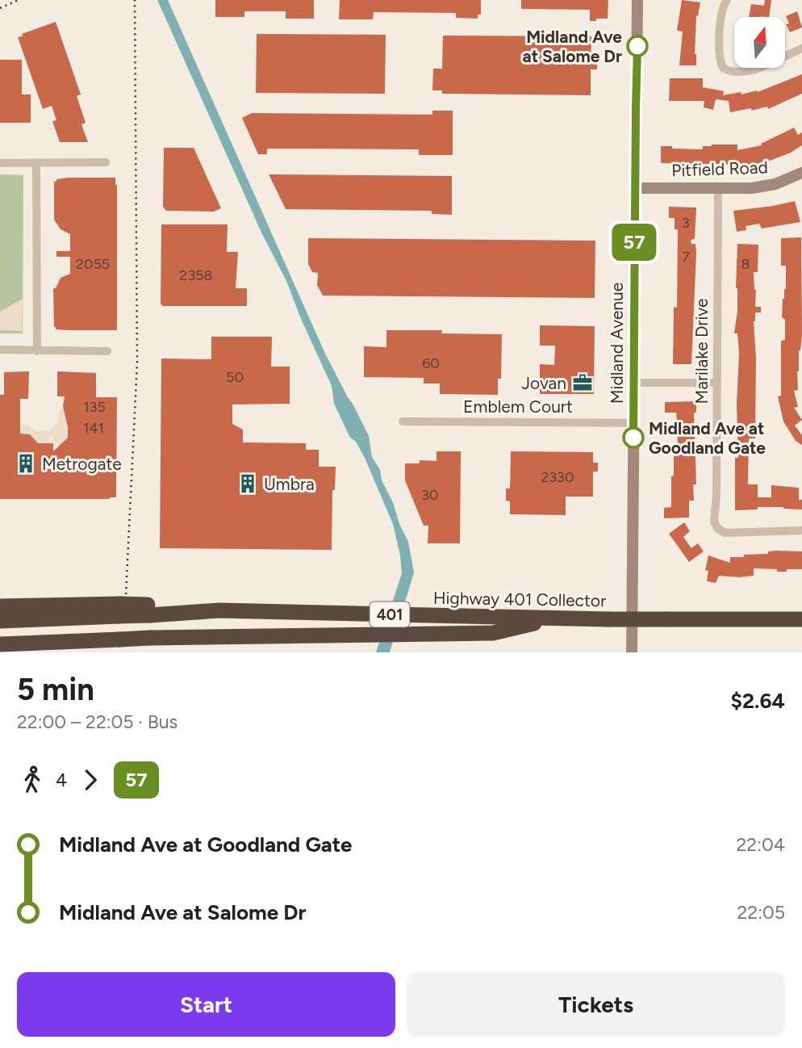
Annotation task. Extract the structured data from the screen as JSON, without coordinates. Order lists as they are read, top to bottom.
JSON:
{
  "streets": {
    "highway": ["Highway 401 Collector", "401"],
    "main road": ["Pitfield Road", "Midland Avenue"],
    "street": ["Marilake Drive", "Emblem Court"]
  },
  "crossings": [
    ["Pitfield Road", "Midland Avenue"],
    ["Pitfield Road", "Marilake Drive"],
    ["Midland Avenue", "Emblem Court"]
  ],
  "places": {
    "other": ["Midland Ave at Salome Dr", "Midland Ave at Goodland Gate"],
    "office": ["Jovan"],
    "building": ["Metrogate", "Umbra"]
  },
  "lines": ["bus line 57"],
  "house_numbers": [
    "3",
    "7",
    "2055",
    "8",
    "2358",
    "60",
    "50",
    "135",
    "141",
    "2330",
    "30"
  ],
  "north": "top",
  "page": {
    "on_map": "57",
    "heading": ["5 min", "22:00 – 22:05 · Bus", "$2.64"],
    "legs": ["4", "57"],
    "list": [
      {
        "name": "Midland Ave at Goodland Gate",
        "value": "22:04"
      },
      {
        "name": "Midland Ave at Salome Dr",
        "value": "22:05"
      }
    ],
    "buttons": ["Start", "Tickets"]
  }
}
